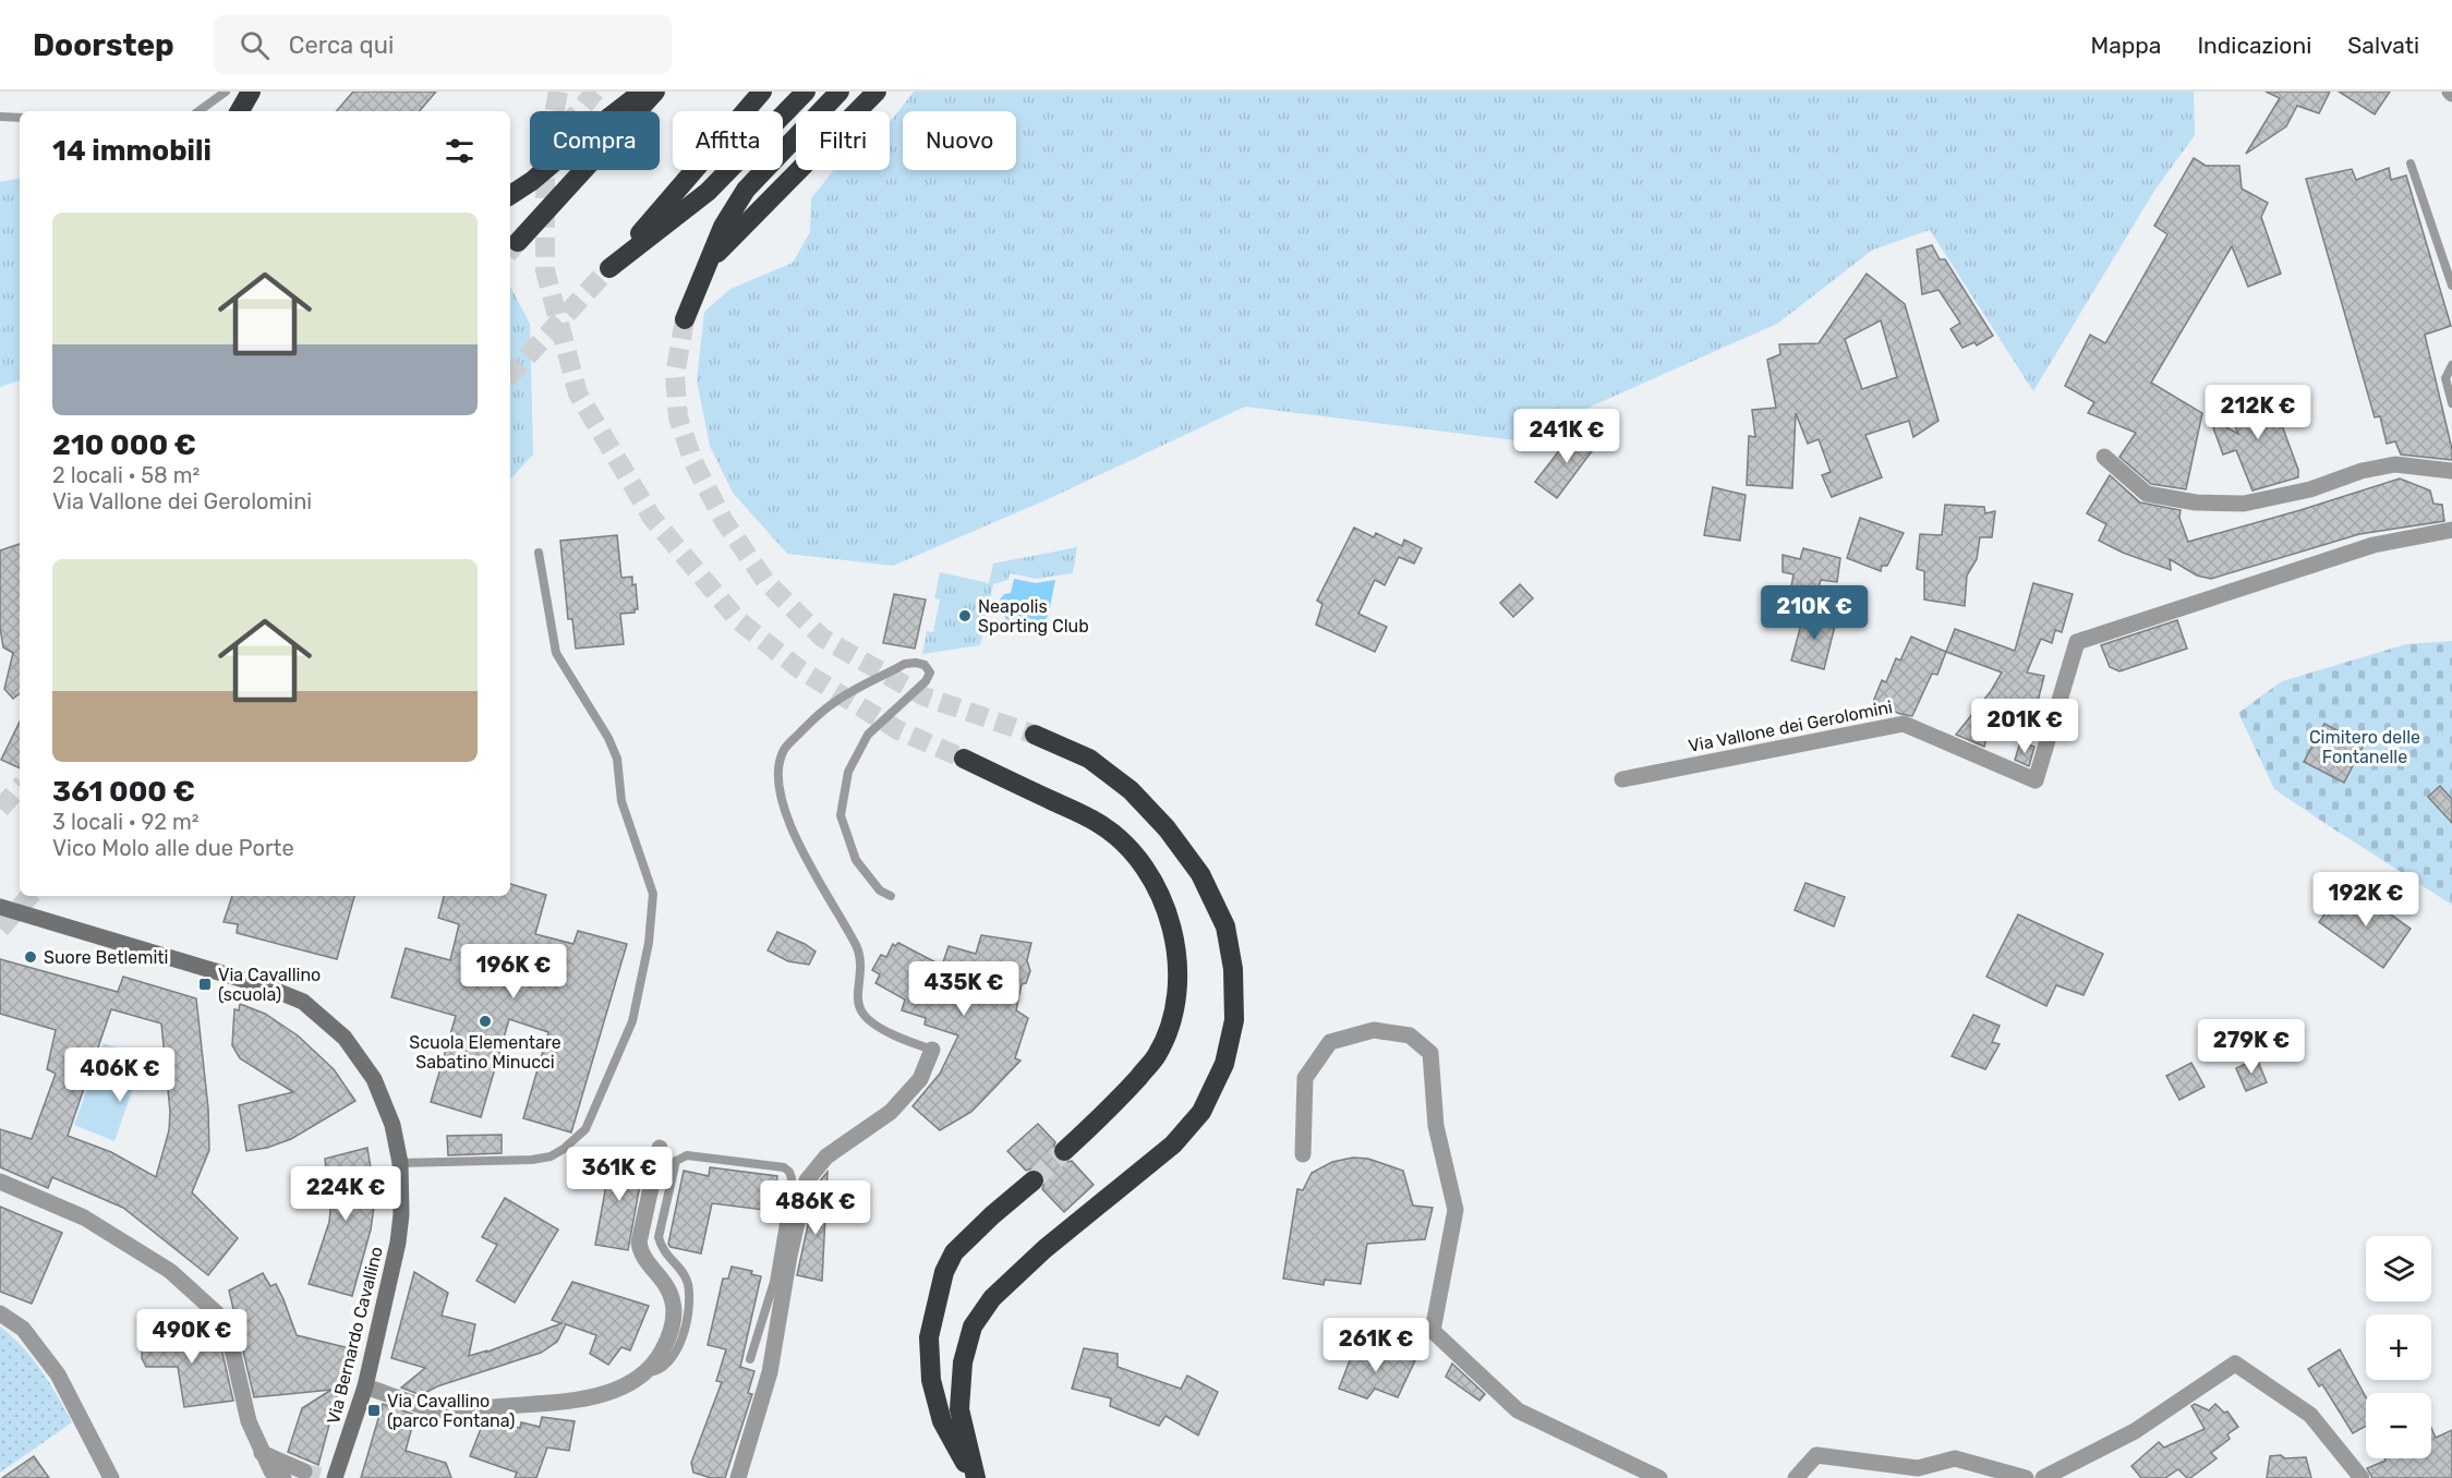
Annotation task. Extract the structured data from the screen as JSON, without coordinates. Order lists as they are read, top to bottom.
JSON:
{
  "streets": {
    "main road": ["Via Bernardo Cavallino"],
    "street": ["Via Vallone dei Gerolomini"]
  },
  "parks": ["Cimitero delle Fontanelle"],
  "places": {
    "other": ["Neapolis Sporting Club", "Suore Betlemiti", "Scuola Elementare Sabatino Minucci"],
    "transit": ["Via Cavallino (scuola)", "Via Cavallino (parco Fontana)"]
  },
  "page": {
    "header": "Doorstep",
    "search": "Cerca qui",
    "nav": ["Mappa", "Indicazioni", "Salvati"],
    "chip": [
      "Compra",
      "Affitta",
      "Filtri",
      "Nuovo"
    ],
    "heading": "14 immobili",
    "list": [
      {
        "name": "210 000 €",
        "note": "2 locali · 58 m² · Via Vallone dei Gerolomini"
      },
      {
        "name": "361 000 €",
        "note": "3 locali · 92 m² · Vico Molo alle due Porte"
      }
    ],
    "price": [
      "212K €",
      "241K €",
      "210K €",
      "201K €",
      "192K €",
      "196K €",
      "435K €",
      "279K €",
      "406K €",
      "361K €",
      "224K €",
      "486K €",
      "490K €",
      "261K €"
    ],
    "map_buttons": ["+", "−"]
  }
}
